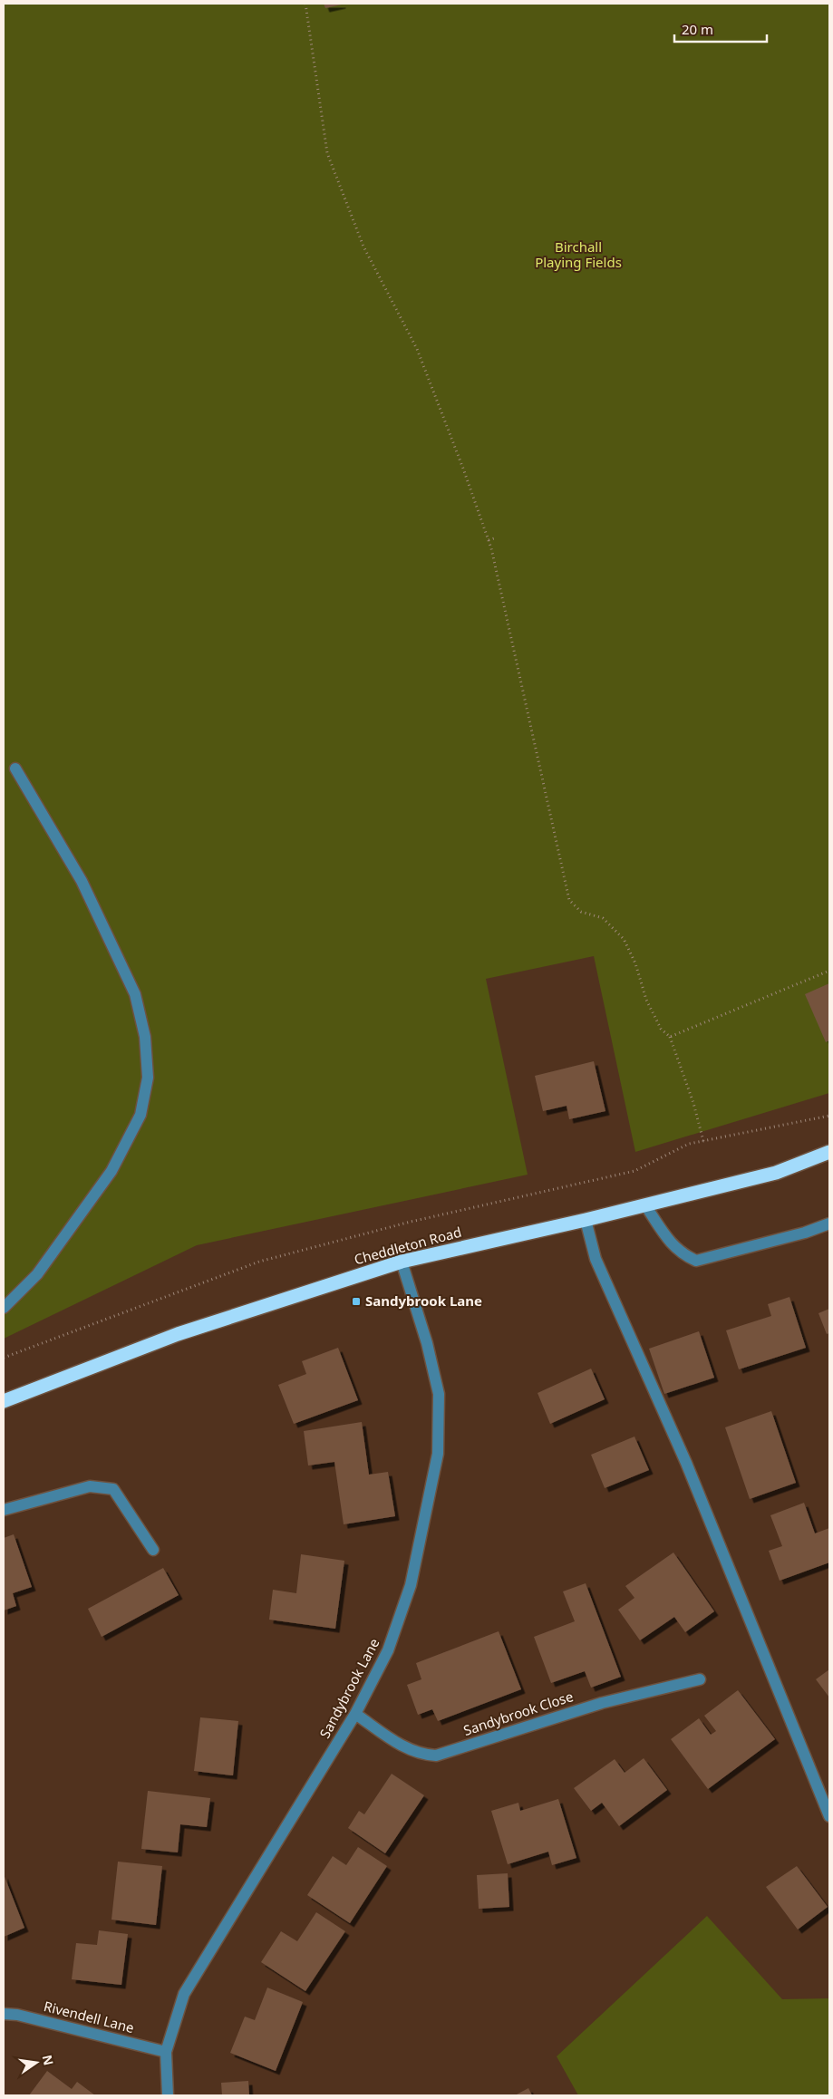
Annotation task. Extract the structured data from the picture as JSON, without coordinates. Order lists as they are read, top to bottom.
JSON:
{
  "streets": {
    "highway": ["Cheddleton Road"],
    "street": ["Sandybrook Lane", "Sandybrook Close", "Rivendell Lane"]
  },
  "crossings": [
    ["Cheddleton Road", "Sandybrook Lane"],
    ["Sandybrook Lane", "Sandybrook Close"],
    ["Sandybrook Lane", "Rivendell Lane"]
  ],
  "parks": ["Birchall Playing Fields"],
  "places": {
    "transit": ["Sandybrook Lane"]
  },
  "scale_bar": "20 m",
  "north": "right"
}
